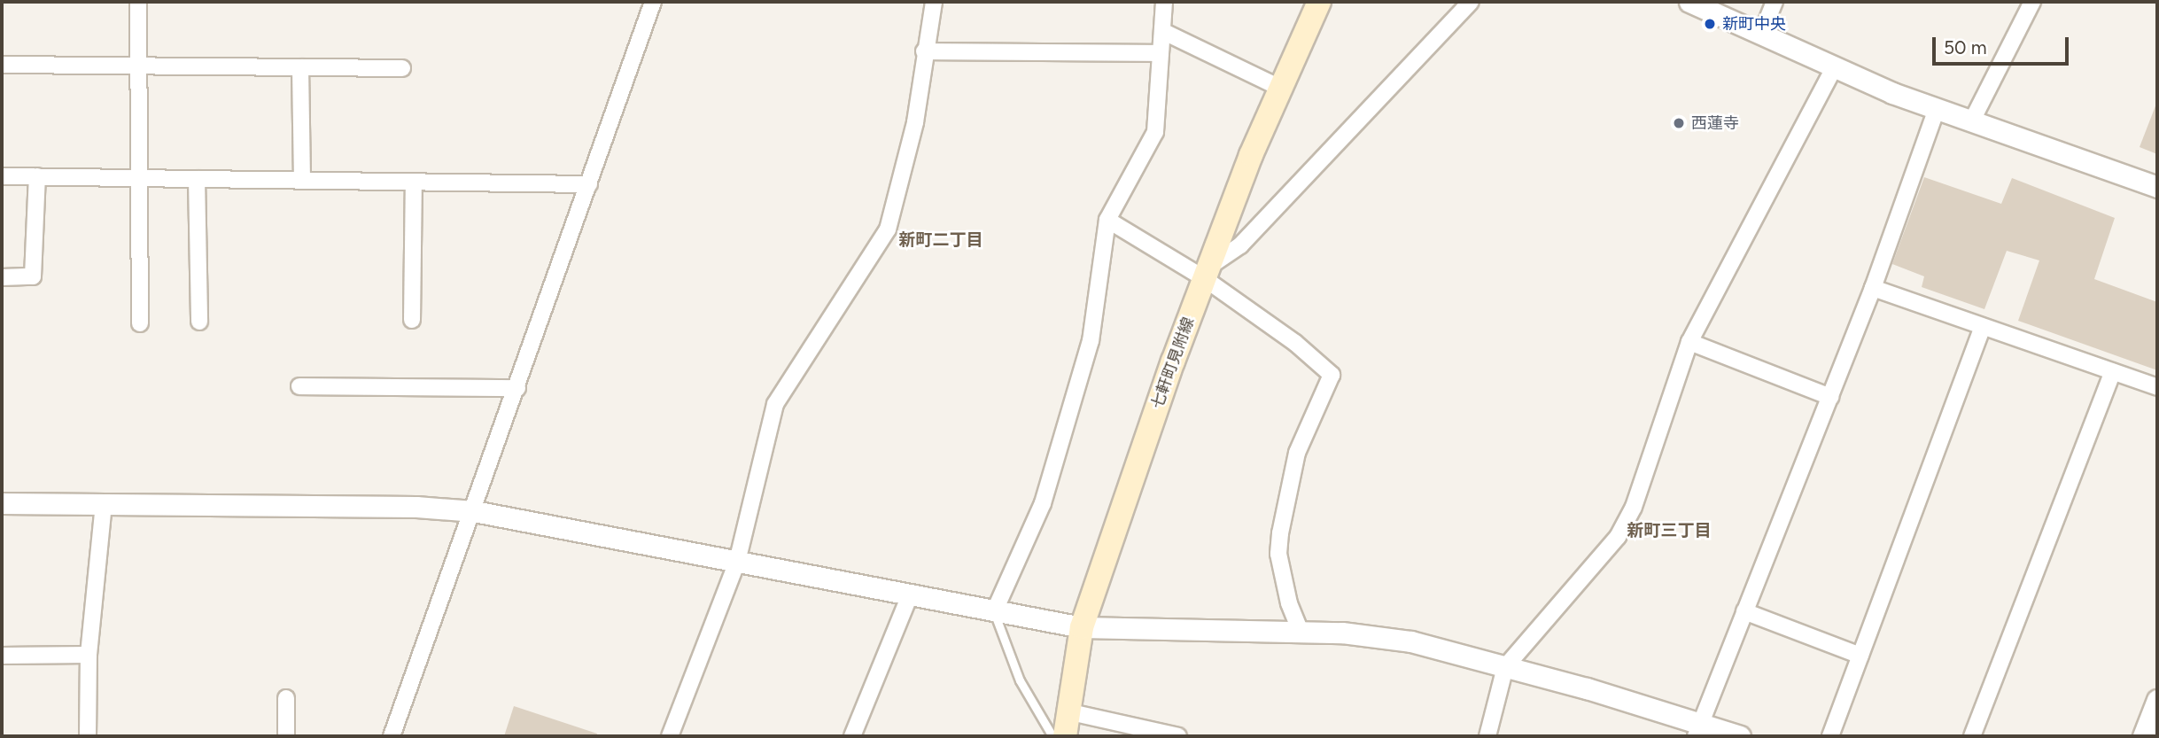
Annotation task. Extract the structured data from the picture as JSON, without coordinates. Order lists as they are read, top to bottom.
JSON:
{
  "streets": {
    "main road": ["七軒町見附線"]
  },
  "districts": ["新町二丁目", "新町三丁目"],
  "places": ["新町中央", "西蓮寺"],
  "scale_bar": "50 m"
}
